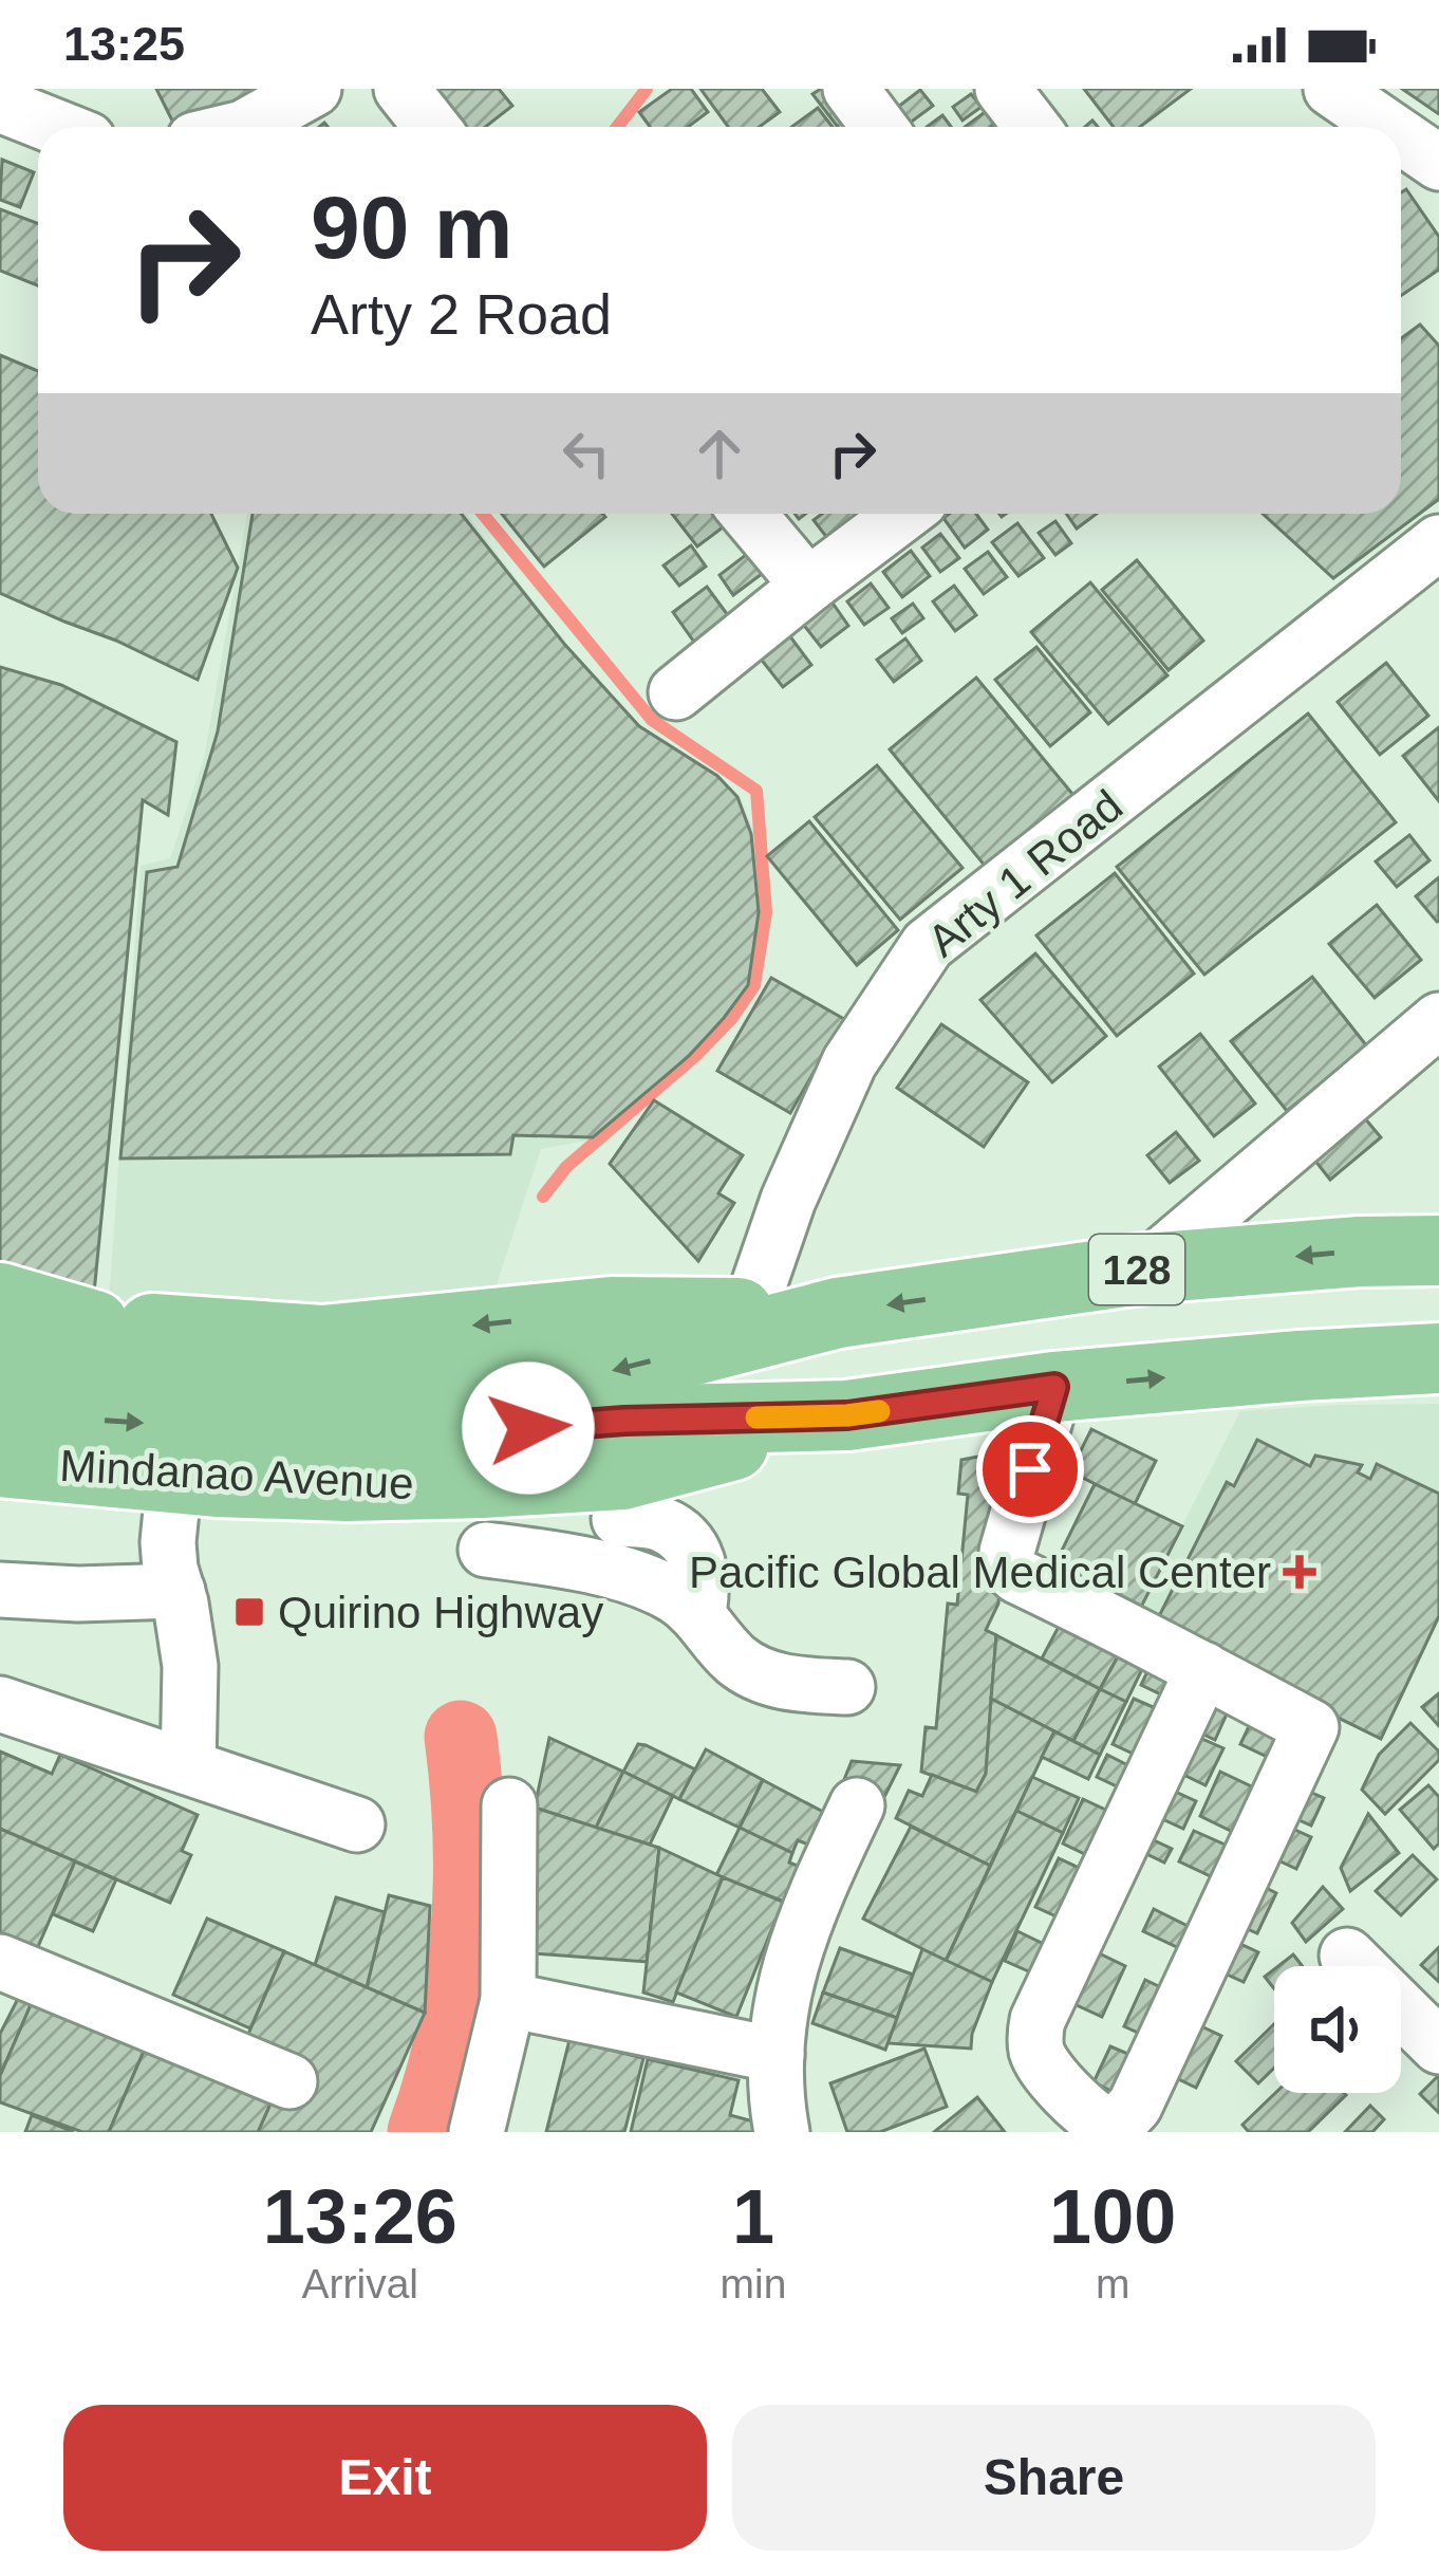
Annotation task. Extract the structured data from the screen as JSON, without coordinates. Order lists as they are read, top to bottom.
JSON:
{
  "streets": {
    "main road": ["128", "Mindanao Avenue"],
    "street": ["Arty 1 Road"]
  },
  "crossings": [
    ["Arty 1 Road", "Mindanao Avenue"]
  ],
  "places": {
    "health": ["Pacific Global Medical Center"],
    "transit": ["Quirino Highway"]
  },
  "page": {
    "status": "13:25",
    "turn": ["90 m", "Arty 2 Road"],
    "eta": [
      "13:26",
      "Arrival",
      "1",
      "min",
      "100",
      "m"
    ],
    "buttons": ["Exit", "Share"]
  }
}
